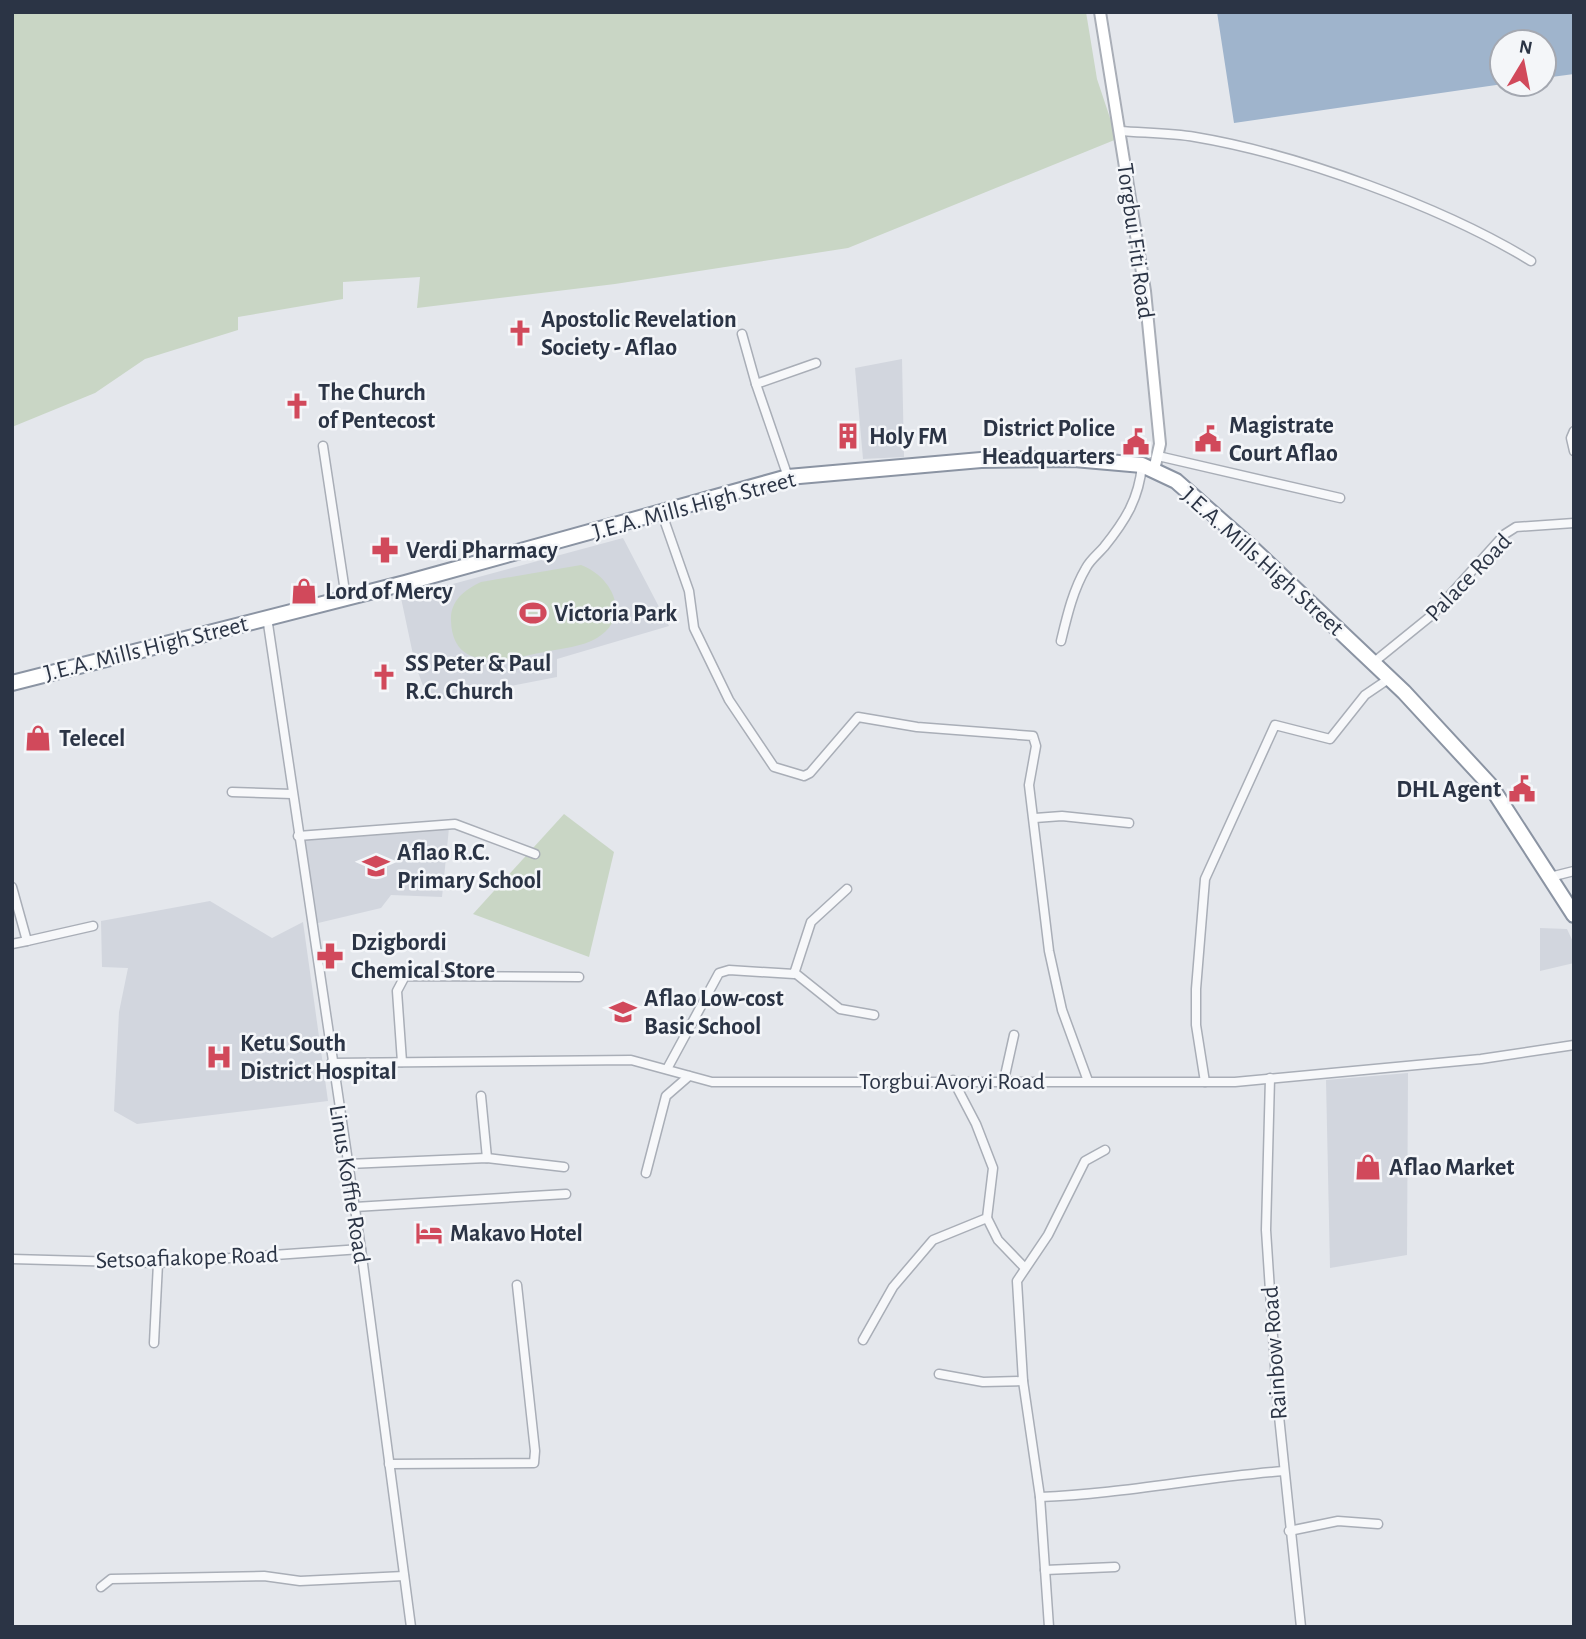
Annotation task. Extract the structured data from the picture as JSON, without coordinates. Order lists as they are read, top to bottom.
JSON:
{
  "streets": {
    "highway": ["J.E.A. Mills High Street"],
    "street": [
      "Torgbui Fiti Road",
      "Palace Road",
      "Torgbui Avoryi Road",
      "Linus Koffie Road",
      "Setsoafiakope Road",
      "Rainbow Road"
    ]
  },
  "crossings": [
    ["Torgbui Fiti Road", "J.E.A. Mills High Street"],
    ["J.E.A. Mills High Street", "Palace Road"],
    ["J.E.A. Mills High Street", "Linus Koffie Road"],
    ["Torgbui Avoryi Road", "Linus Koffie Road"],
    ["Torgbui Avoryi Road", "Rainbow Road"],
    ["Linus Koffie Road", "Setsoafiakope Road"]
  ],
  "places": {
    "church": ["Apostolic Revelation Society - Aflao", "The Church of Pentecost", "SS Peter & Paul R.C. Church"],
    "building": ["Holy FM"],
    "public building": ["Magistrate Court Aflao", "District Police Headquarters", "DHL Agent"],
    "pharmacy": ["Verdi Pharmacy", "Dzigbordi Chemical Store"],
    "shop": ["Lord of Mercy", "Telecel", "Aflao Market"],
    "sports": ["Victoria Park"],
    "school or university": ["Aflao R.C. Primary School", "Aflao Low-cost Basic School"],
    "hospital": ["Ketu South District Hospital"],
    "hotel": ["Makavo Hotel"]
  },
  "north": "top"
}
